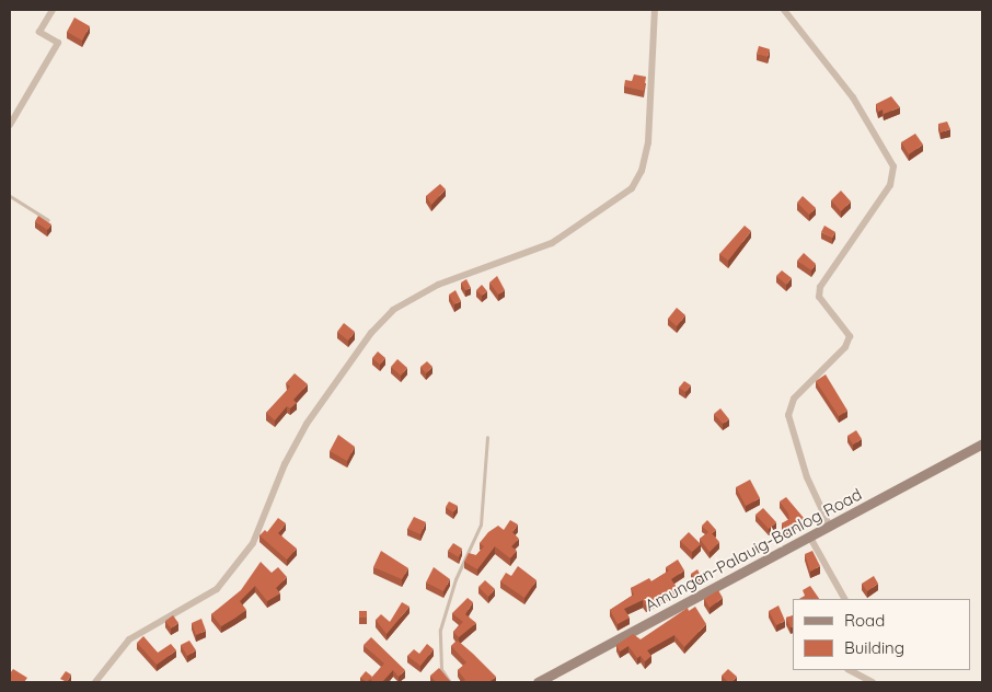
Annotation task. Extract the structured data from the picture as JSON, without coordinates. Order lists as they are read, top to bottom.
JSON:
{
  "streets": {
    "main road": ["Amungan-Palauig-Banlog Road"]
  },
  "legend": ["Road", "Building"]
}
